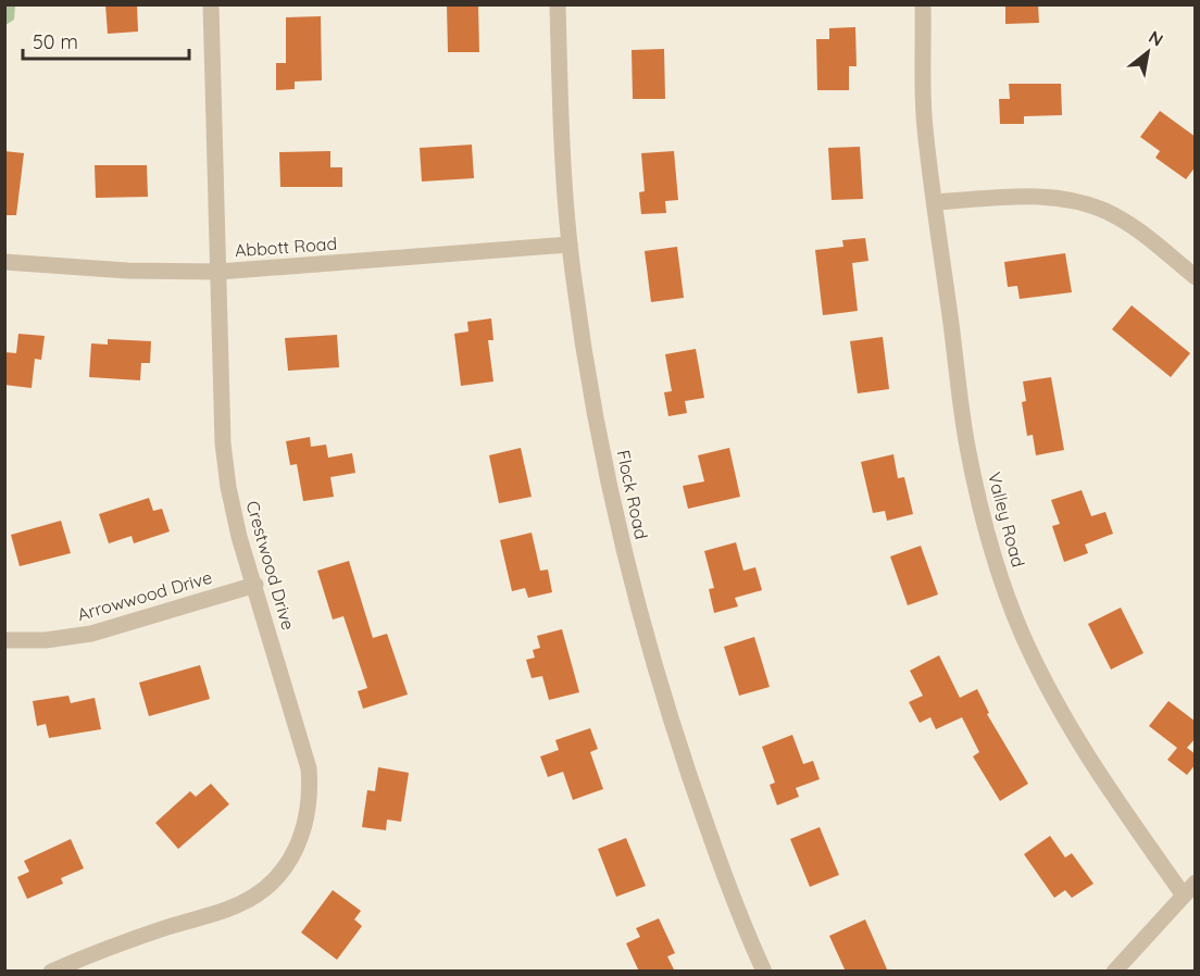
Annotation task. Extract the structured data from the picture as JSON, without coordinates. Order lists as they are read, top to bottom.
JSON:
{
  "streets": {
    "street": [
      "Abbott Road",
      "Flock Road",
      "Valley Road",
      "Crestwood Drive",
      "Arrowwood Drive"
    ]
  },
  "crossings": [
    ["Abbott Road", "Flock Road"],
    ["Abbott Road", "Crestwood Drive"],
    ["Crestwood Drive", "Arrowwood Drive"]
  ],
  "scale_bar": "50 m",
  "north": "top right"
}
